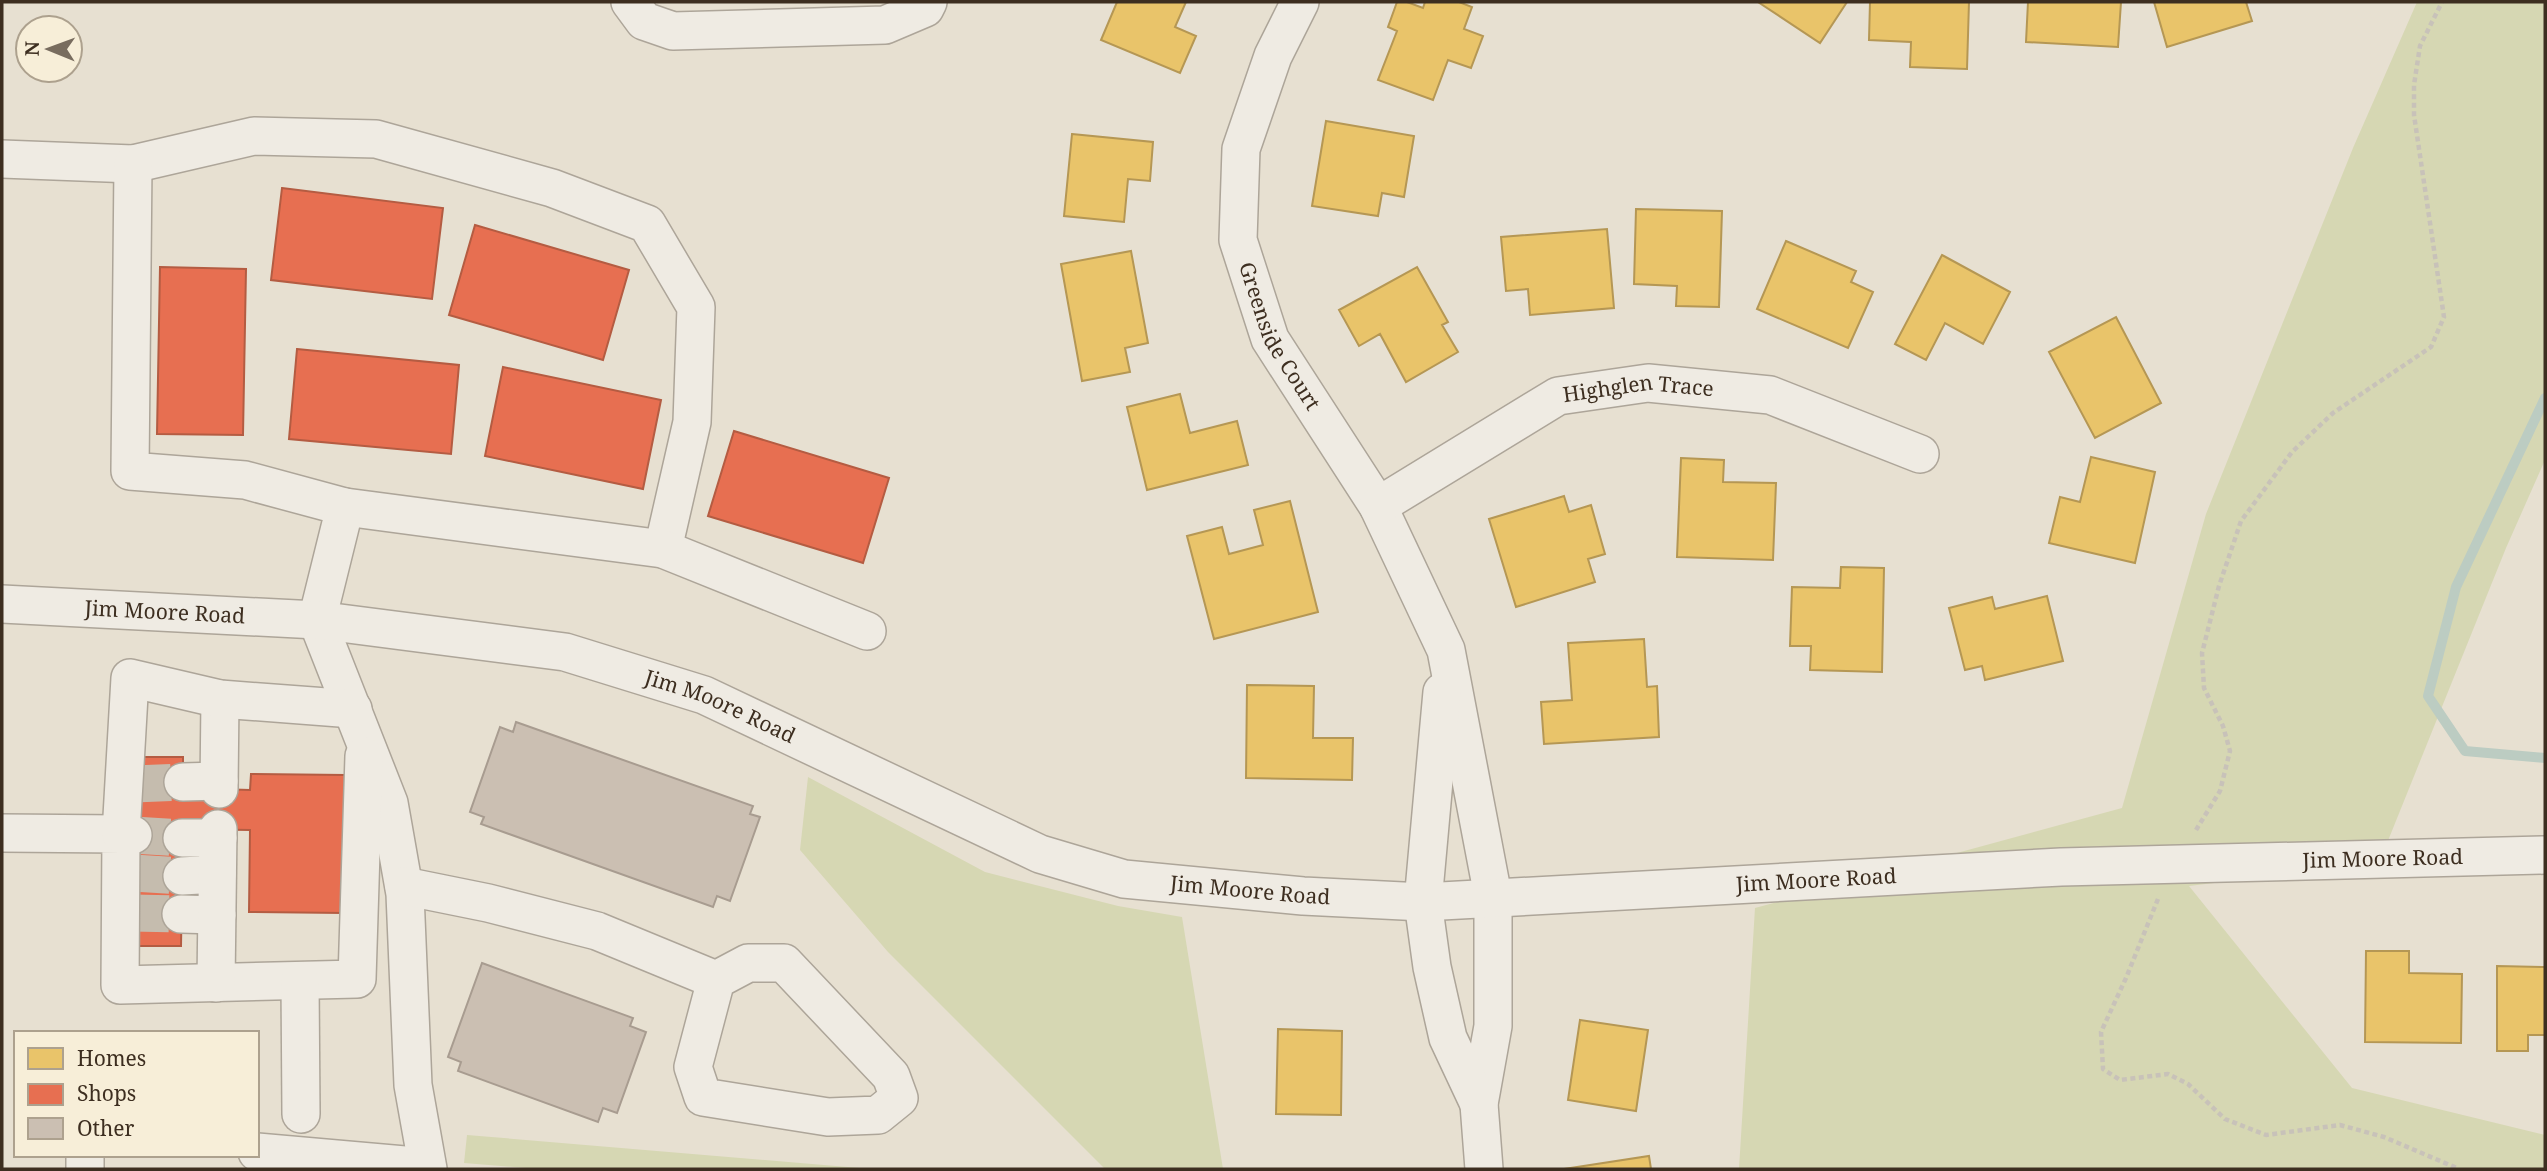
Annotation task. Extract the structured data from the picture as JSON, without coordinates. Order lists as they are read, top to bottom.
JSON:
{
  "streets": {
    "street": ["Greenside Court", "Highglen Trace", "Jim Moore Road"]
  },
  "crossings": [
    ["Greenside Court", "Highglen Trace"],
    ["Greenside Court", "Jim Moore Road"]
  ],
  "legend": ["Homes", "Shops", "Other"],
  "north": "left"
}
